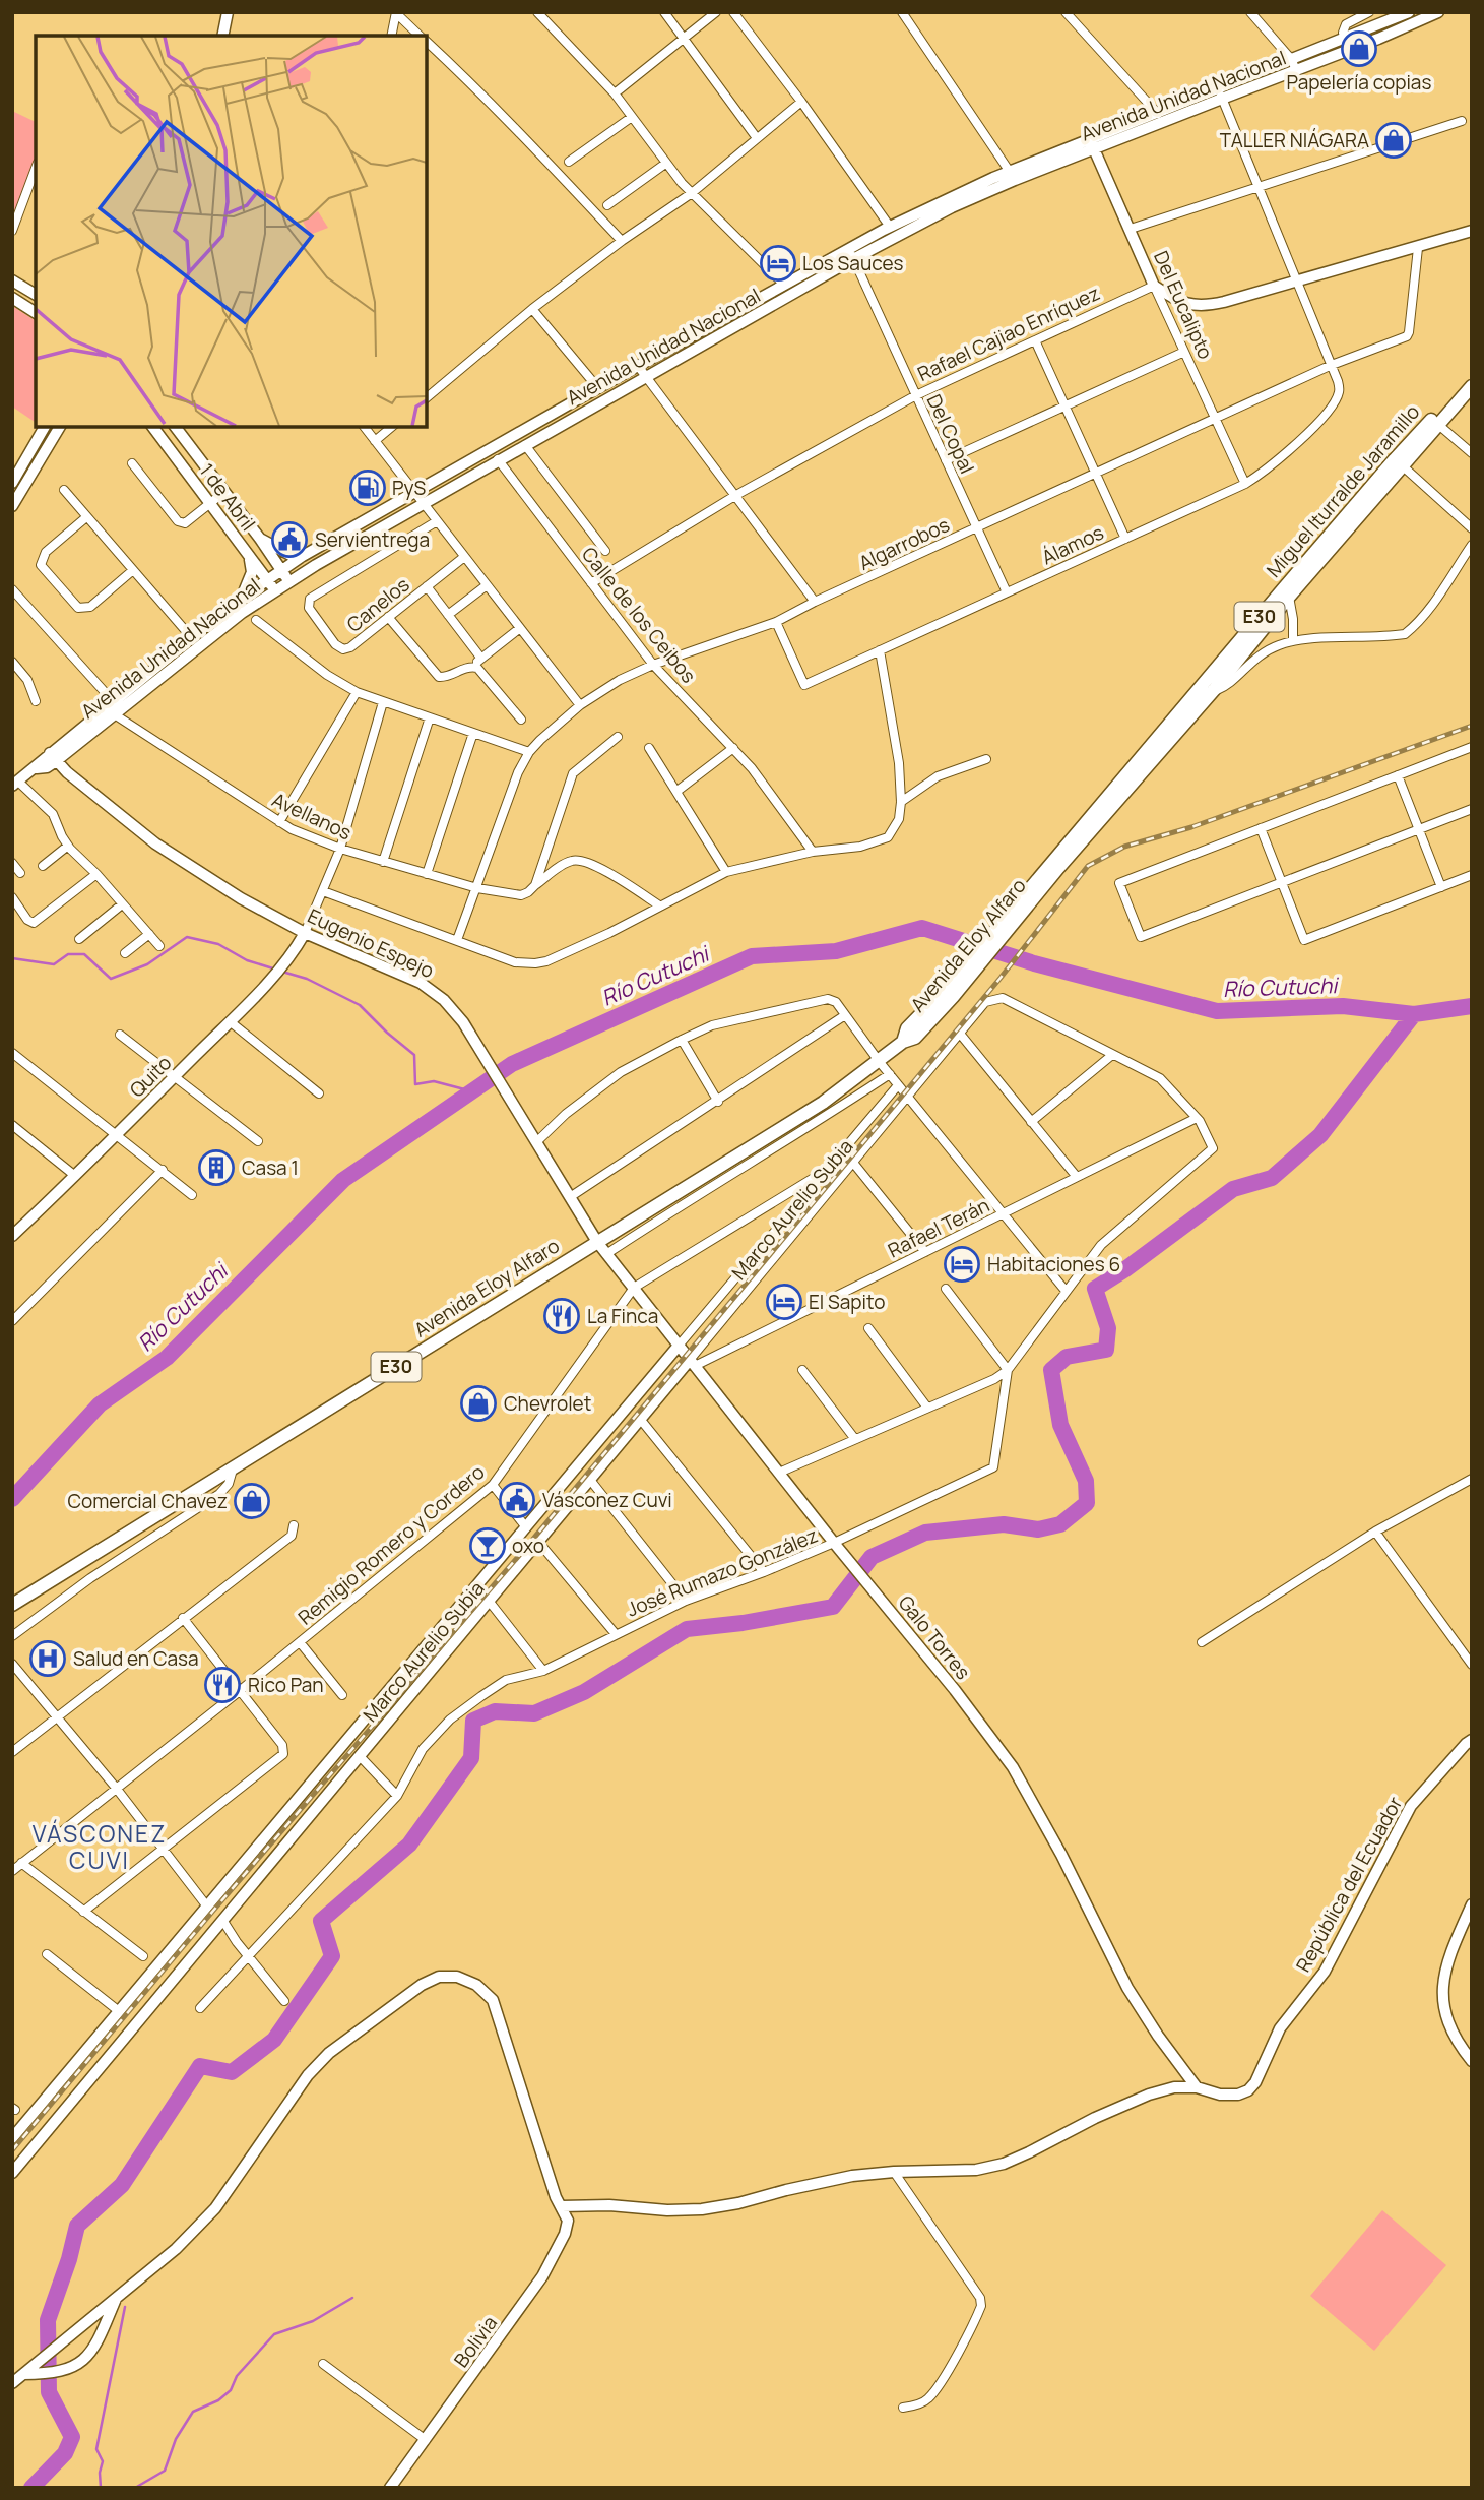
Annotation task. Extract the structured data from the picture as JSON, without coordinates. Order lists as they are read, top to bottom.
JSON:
{
  "streets": {
    "main road": [
      "Avenida Unidad Nacional",
      "Del Eucalipto",
      "Miguel Iturralde Jaramillo",
      "1 de Abril",
      "E30",
      "Eugenio Espejo",
      "Avenida Eloy Alfaro",
      "Quito",
      "Marco Aurelio Subia",
      "Galo Torres",
      "República del Ecuador",
      "Bolivia"
    ],
    "street": [
      "Rafael Cajiao Enríquez",
      "Del Copal",
      "Algarrobos",
      "Álamos",
      "Canelos",
      "Calle de los Ceibos",
      "Avellanos",
      "Rafael Terán",
      "Remigio Romero y Cordero",
      "José Rumazo González"
    ]
  },
  "crossings": [
    ["Avenida Unidad Nacional", "Del Eucalipto"],
    ["Avenida Unidad Nacional", "Del Copal"],
    ["Avenida Unidad Nacional", "1 de Abril"],
    ["Avenida Unidad Nacional", "Calle de los Ceibos"],
    ["Avenida Unidad Nacional", "Avellanos"],
    ["Avenida Unidad Nacional", "Eugenio Espejo"],
    ["Del Eucalipto", "Rafael Cajiao Enríquez"],
    ["Del Eucalipto", "Algarrobos"],
    ["Del Eucalipto", "Álamos"],
    ["Rafael Cajiao Enríquez", "Del Copal"],
    ["Rafael Cajiao Enríquez", "Calle de los Ceibos"],
    ["Del Copal", "Algarrobos"],
    ["Del Copal", "Álamos"],
    ["Miguel Iturralde Jaramillo", "Avenida Eloy Alfaro"],
    ["Algarrobos", "Álamos"],
    ["Algarrobos", "Calle de los Ceibos"],
    ["Algarrobos", "Avellanos"],
    ["Eugenio Espejo", "Avenida Eloy Alfaro"],
    ["Eugenio Espejo", "Quito"],
    ["Eugenio Espejo", "Galo Torres"],
    ["Avenida Eloy Alfaro", "Galo Torres"],
    ["Marco Aurelio Subia", "Rafael Terán"],
    ["Marco Aurelio Subia", "Remigio Romero y Cordero"],
    ["Marco Aurelio Subia", "Galo Torres"],
    ["Rafael Terán", "José Rumazo González"],
    ["Rafael Terán", "Galo Torres"],
    ["Remigio Romero y Cordero", "Galo Torres"],
    ["José Rumazo González", "Galo Torres"],
    ["Galo Torres", "República del Ecuador"],
    ["República del Ecuador", "Bolivia"]
  ],
  "districts": ["VÁSCONEZ CUVI"],
  "water": ["Río Cutuchi"],
  "places": {
    "shop": [
      "Papelería copias",
      "TALLER NIÁGARA",
      "Chevrolet",
      "Comercial Chavez"
    ],
    "hotel": ["Los Sauces", "Habitaciones 6", "El Sapito"],
    "fuel station": ["PyS"],
    "public building": ["Servientrega", "Vásconez Cuvi"],
    "building": ["Casa 1"],
    "restaurant": ["La Finca", "Rico Pan"],
    "bar": ["oxo"],
    "hospital": ["Salud en Casa"]
  }
}
